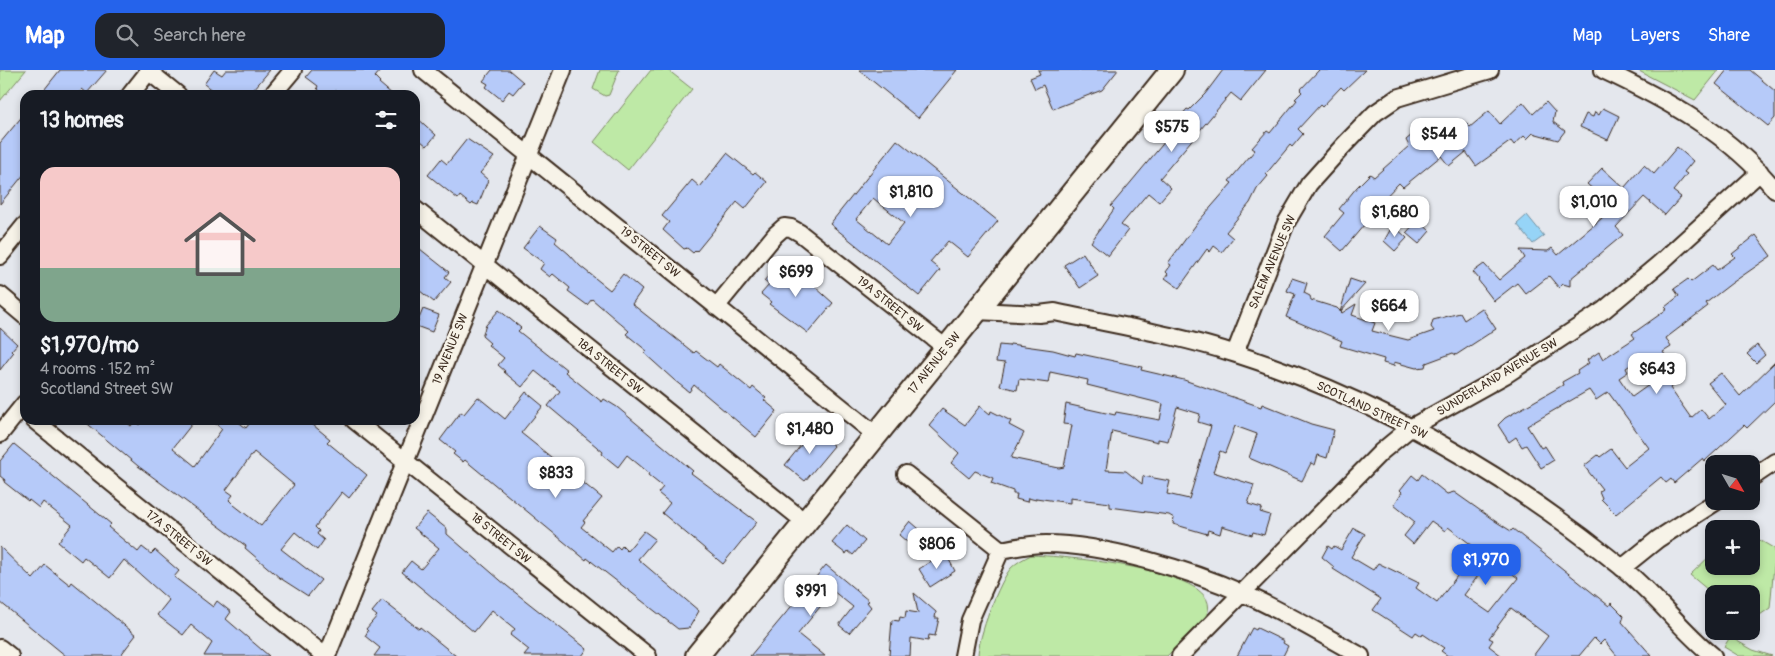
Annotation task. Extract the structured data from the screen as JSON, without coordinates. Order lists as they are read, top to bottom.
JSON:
{
  "streets": {
    "main road": ["17 AVENUE SW"],
    "street": [
      "19 STREET SW",
      "SALEM AVENUE SW",
      "19A STREET SW",
      "19 AVENUE SW",
      "18A STREET SW",
      "SUNDERLAND AVENUE SW",
      "SCOTLAND STREET SW",
      "17A STREET SW",
      "18 STREET SW"
    ]
  },
  "crossings": [
    ["19 STREET SW", "19A STREET SW"],
    ["19 STREET SW", "19 AVENUE SW"],
    ["19 STREET SW", "17 AVENUE SW"],
    ["SALEM AVENUE SW", "SCOTLAND STREET SW"],
    ["19A STREET SW", "17 AVENUE SW"],
    ["19 AVENUE SW", "18A STREET SW"],
    ["19 AVENUE SW", "17A STREET SW"],
    ["19 AVENUE SW", "18 STREET SW"],
    ["17 AVENUE SW", "18A STREET SW"],
    ["17 AVENUE SW", "SCOTLAND STREET SW"],
    ["SUNDERLAND AVENUE SW", "SCOTLAND STREET SW"]
  ],
  "north": "bottom right",
  "page": {
    "header": "Map",
    "search": "Search here",
    "nav": ["Map", "Layers", "Share"],
    "heading": "13 homes",
    "price": [
      "$575",
      "$544",
      "$1,810",
      "$1,010",
      "$1,680",
      "$699",
      "$664",
      "$643",
      "$1,480",
      "$833",
      "$806",
      "$1,970",
      "$991"
    ],
    "list": [
      {
        "name": "$1,970/mo",
        "note": "4 rooms · 152 m² · Scotland Street SW"
      }
    ],
    "map_buttons": ["+", "−"]
  }
}
